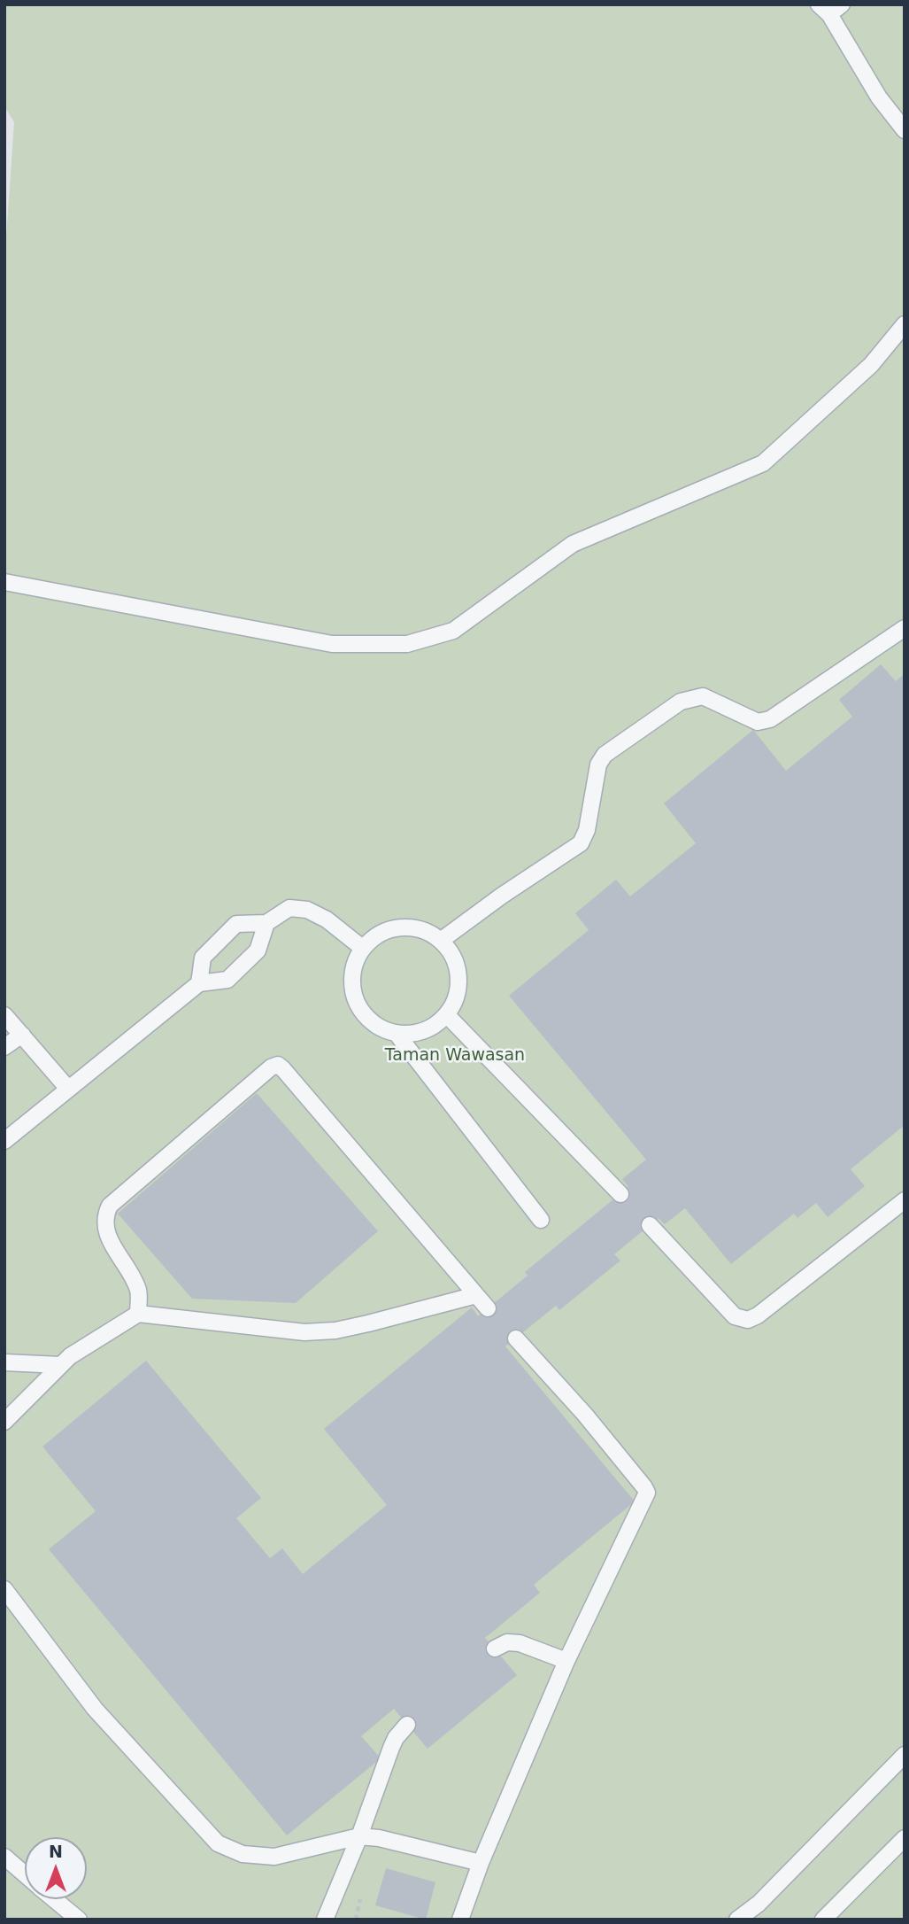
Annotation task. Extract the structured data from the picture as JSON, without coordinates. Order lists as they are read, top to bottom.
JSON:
{
  "parks": ["Taman Wawasan"],
  "north": "top"
}
